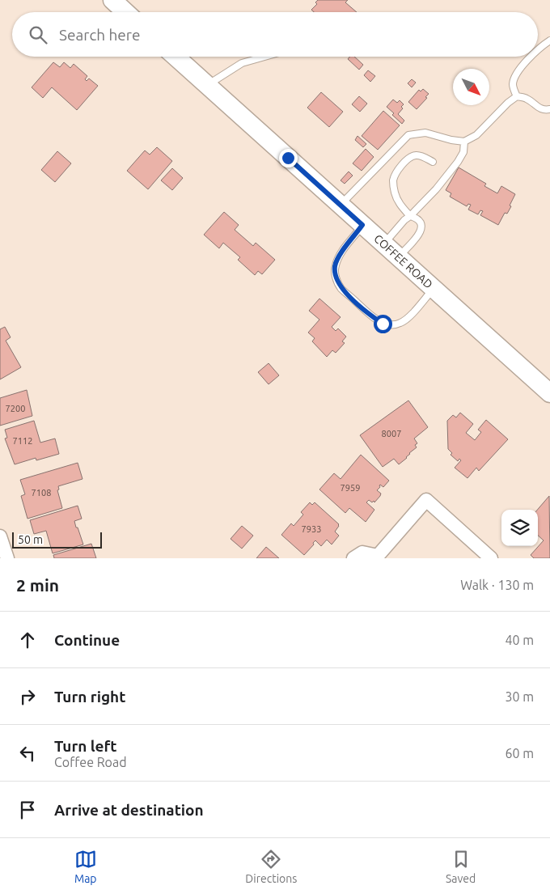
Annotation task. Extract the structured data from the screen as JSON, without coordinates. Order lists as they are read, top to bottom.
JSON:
{
  "streets": {
    "main road": ["COFFEE ROAD"]
  },
  "house_numbers": [
    "7200",
    "8007",
    "7112",
    "7959",
    "7108",
    "7933"
  ],
  "scale_bar": "50 m",
  "north": "bottom right",
  "page": {
    "search": "Search here",
    "scale": "50 m",
    "heading": ["2 min", "Walk · 130 m"],
    "list": [
      ["Continue", "40 m"],
      ["Turn right", "30 m"],
      ["Turn left", "Coffee Road", "60 m"],
      "Arrive at destination"
    ],
    "nav": ["Map", "Directions", "Saved"]
  }
}
